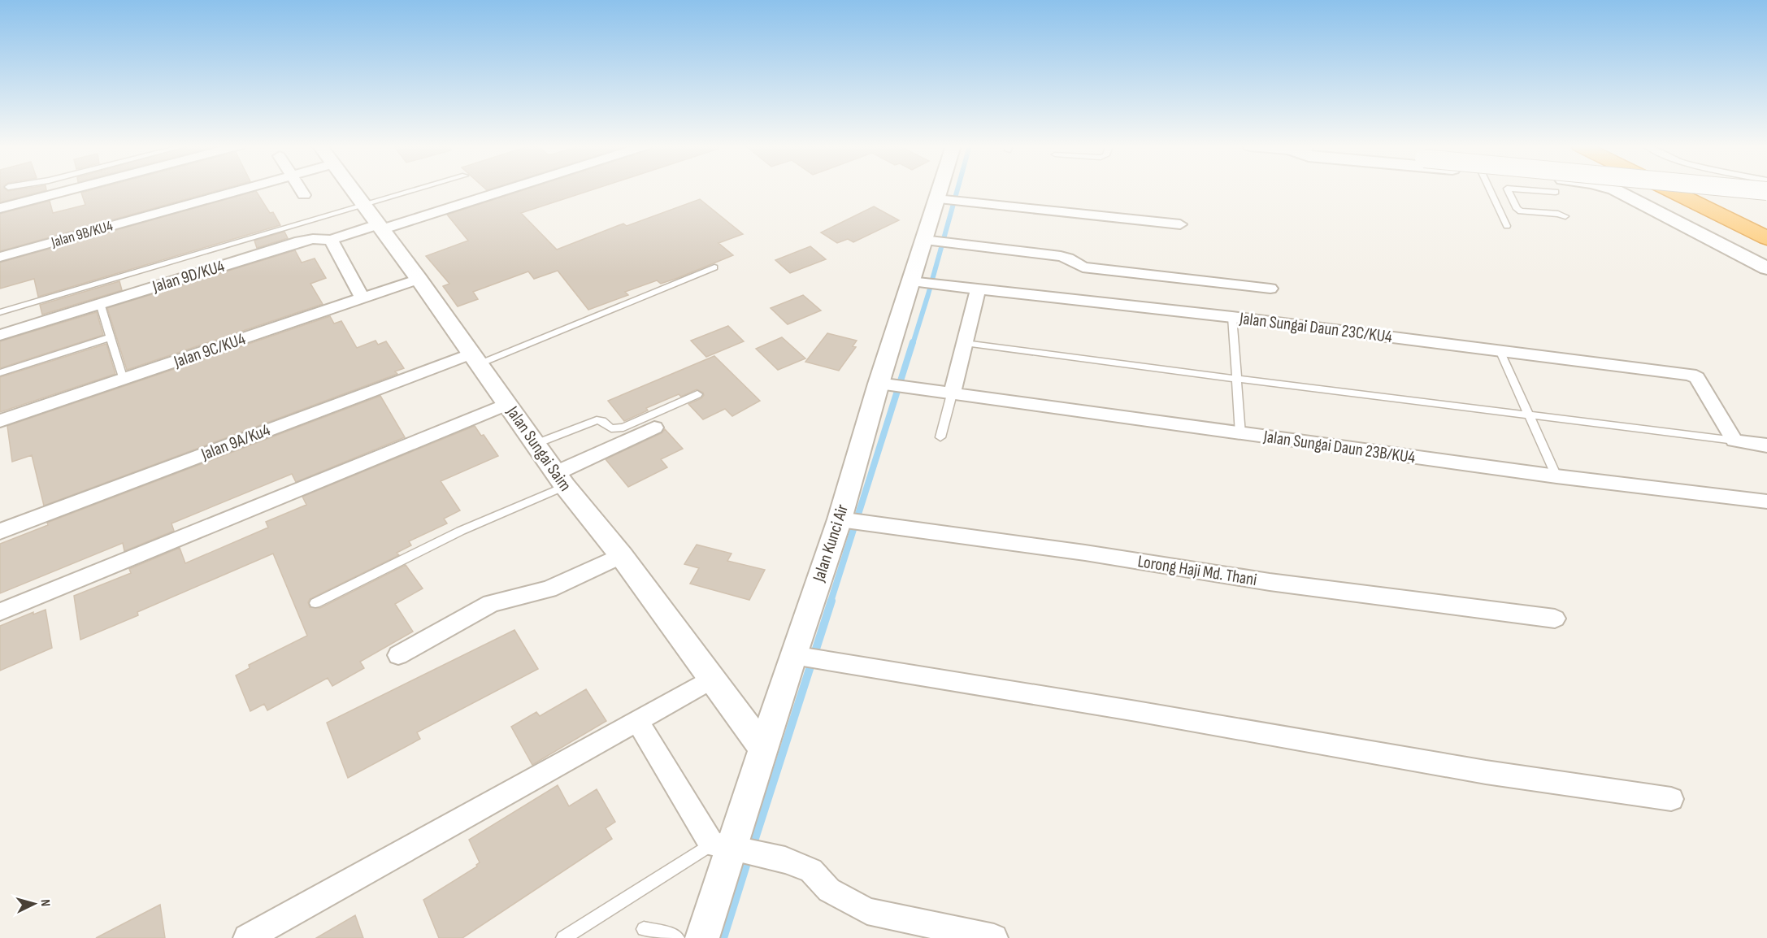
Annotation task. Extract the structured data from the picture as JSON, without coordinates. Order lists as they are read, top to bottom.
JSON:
{
  "streets": {
    "street": [
      "Jalan 9B/KU4",
      "Jalan 9D/KU4",
      "Jalan Sungai Daun 23C/KU4",
      "Jalan 9C/KU4",
      "Jalan 9A/Ku4",
      "Jalan Sungai Daun 23B/KU4",
      "Jalan Sungai Saim",
      "Jalan Kunci Air",
      "Lorong Haji Md. Thani"
    ]
  },
  "crossings": [
    ["Jalan 9D/KU4", "Jalan Sungai Saim"],
    ["Jalan Sungai Daun 23C/KU4", "Jalan Kunci Air"],
    ["Jalan 9C/KU4", "Jalan Sungai Saim"],
    ["Jalan 9A/Ku4", "Jalan Sungai Saim"],
    ["Jalan Sungai Daun 23B/KU4", "Jalan Kunci Air"],
    ["Jalan Sungai Saim", "Jalan Kunci Air"],
    ["Jalan Kunci Air", "Lorong Haji Md. Thani"]
  ],
  "north": "right"
}
